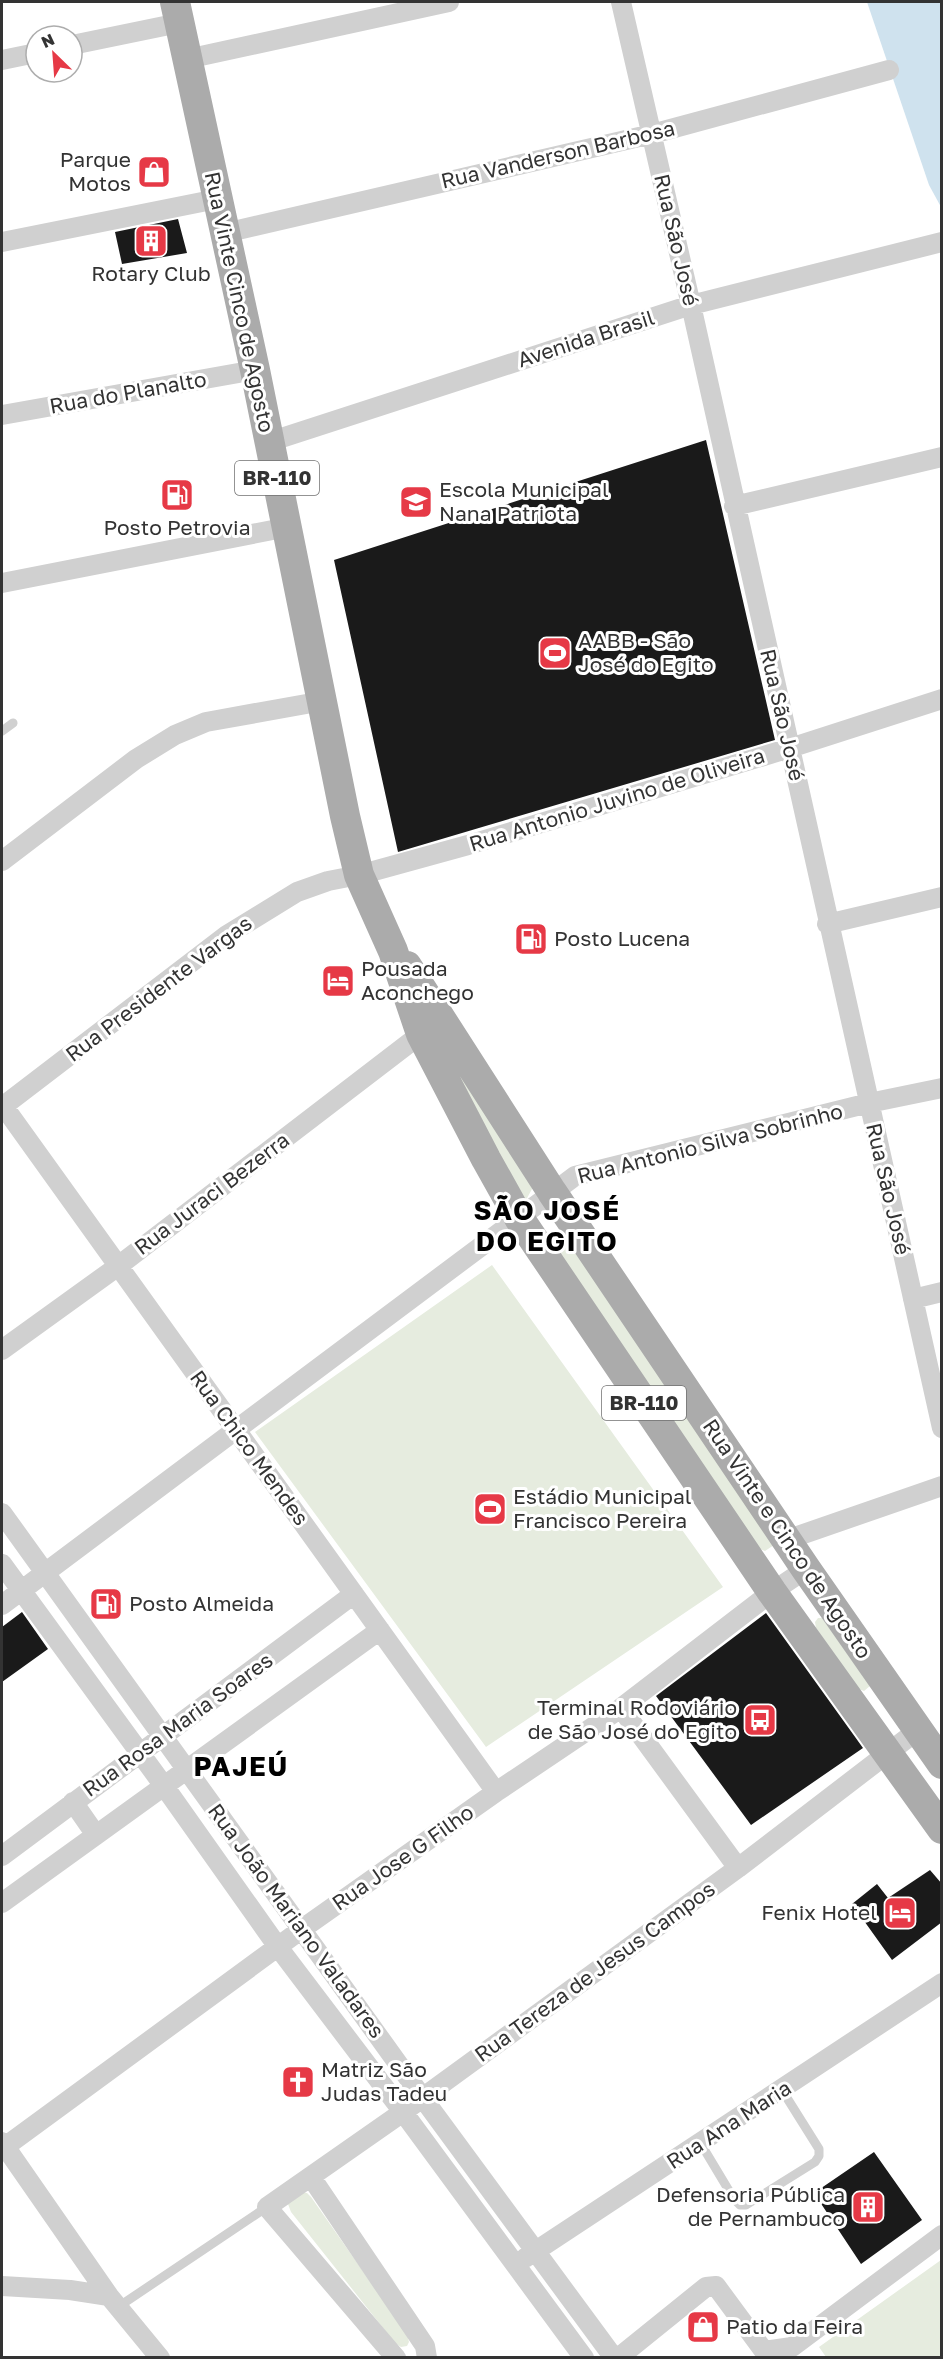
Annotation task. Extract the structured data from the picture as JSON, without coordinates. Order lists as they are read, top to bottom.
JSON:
{
  "streets": {
    "main road": ["Rua Vinte Cinco de Agosto", "BR-110", "Rua Vinte e Cinco de Agosto"],
    "street": [
      "Rua Vanderson Barbosa",
      "Rua São José",
      "Avenida Brasil",
      "Rua do Planalto",
      "Rua Antonio Juvino de Oliveira",
      "Rua Presidente Vargas",
      "Rua Antonio Silva Sobrinho",
      "Rua Juraci Bezerra",
      "Rua Chico Mendes",
      "Rua Rosa Maria Soares",
      "Rua Jose G Filho",
      "Rua João Mariano Valadares",
      "Rua Tereza de Jesus Campos",
      "Rua Ana Maria"
    ]
  },
  "crossings": [
    ["Rua Vanderson Barbosa", "Rua São José"],
    ["Rua Vanderson Barbosa", "Rua Vinte Cinco de Agosto"],
    ["Rua São José", "Avenida Brasil"],
    ["Rua São José", "Rua Antonio Juvino de Oliveira"],
    ["Rua São José", "Rua Antonio Silva Sobrinho"],
    ["Rua Vinte Cinco de Agosto", "Avenida Brasil"],
    ["Rua Vinte Cinco de Agosto", "Rua do Planalto"],
    ["Rua Vinte Cinco de Agosto", "Rua Antonio Juvino de Oliveira"],
    ["Rua Vinte Cinco de Agosto", "Rua Presidente Vargas"],
    ["Rua Vinte Cinco de Agosto", "Rua Vinte e Cinco de Agosto"],
    ["Rua Antonio Juvino de Oliveira", "Rua Presidente Vargas"],
    ["Rua Presidente Vargas", "Rua Chico Mendes"],
    ["Rua Antonio Silva Sobrinho", "Rua Chico Mendes"],
    ["Rua Antonio Silva Sobrinho", "Rua Vinte e Cinco de Agosto"],
    ["Rua Antonio Silva Sobrinho", "Rua João Mariano Valadares"],
    ["Rua Juraci Bezerra", "Rua Chico Mendes"],
    ["Rua Juraci Bezerra", "Rua Vinte e Cinco de Agosto"],
    ["Rua Chico Mendes", "Rua Rosa Maria Soares"],
    ["Rua Chico Mendes", "Rua Jose G Filho"],
    ["Rua Vinte e Cinco de Agosto", "Rua Jose G Filho"],
    ["Rua Vinte e Cinco de Agosto", "Rua Tereza de Jesus Campos"],
    ["Rua Rosa Maria Soares", "Rua João Mariano Valadares"],
    ["Rua Jose G Filho", "Rua João Mariano Valadares"],
    ["Rua João Mariano Valadares", "Rua Tereza de Jesus Campos"],
    ["Rua João Mariano Valadares", "Rua Ana Maria"]
  ],
  "districts": ["SÃO JOSÉ DO EGITO", "PAJEÚ"],
  "places": {
    "shop": ["Parque Motos", "Patio da Feira"],
    "building": ["Rotary Club", "Defensoria Pública de Pernambuco"],
    "fuel station": ["Posto Petrovia", "Posto Lucena", "Posto Almeida"],
    "school or university": ["Escola Municipal Nana Patriota"],
    "sports": ["AABB - São José do Egito", "Estádio Municipal Francisco Pereira"],
    "hotel": ["Pousada Aconchego", "Fenix Hotel"],
    "bus stop": ["Terminal Rodoviário de São José do Egito"],
    "church": ["Matriz São Judas Tadeu"]
  },
  "north": "top left"
}
